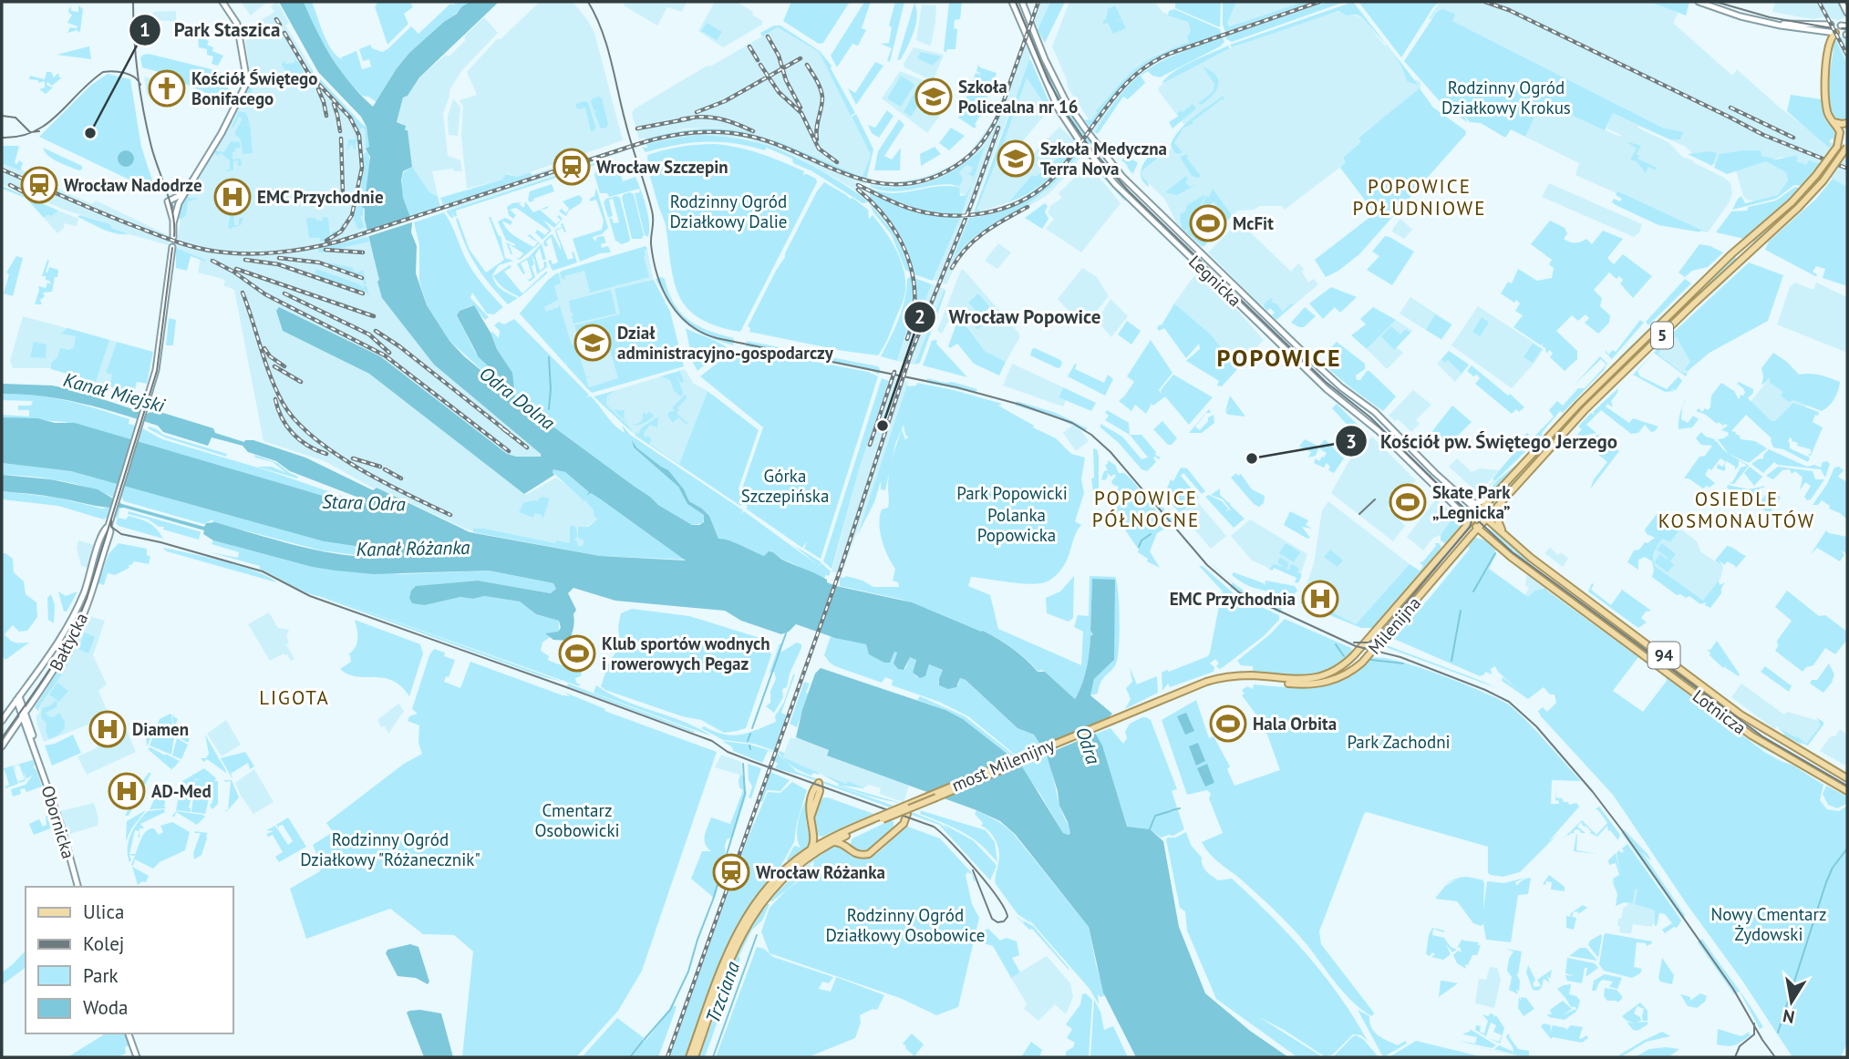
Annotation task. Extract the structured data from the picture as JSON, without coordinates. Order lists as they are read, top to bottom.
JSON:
{
  "streets": {
    "main road": [
      "Legnicka",
      "5",
      "Milenijna",
      "Bałtycka",
      "94",
      "Lotnicza",
      "most Milenijny",
      "Obornicka"
    ]
  },
  "crossings": [
    ["Legnicka", "5"],
    ["Legnicka", "Milenijna"],
    ["Legnicka", "94"],
    ["Legnicka", "Lotnicza"],
    ["5", "Milenijna"],
    ["5", "94"],
    ["5", "Lotnicza"],
    ["5", "most Milenijny"],
    ["Milenijna", "94"],
    ["Milenijna", "Lotnicza"],
    ["Milenijna", "most Milenijny"],
    ["Bałtycka", "Obornicka"],
    ["94", "Lotnicza"]
  ],
  "districts": [
    "POPOWICE POŁUDNIOWE",
    "POPOWICE",
    "POPOWICE PÓŁNOCNE",
    "OSIEDLE KOSMONAUTÓW",
    "LIGOTA"
  ],
  "water": [
    "Kanał Miejski",
    "Odra Dolna",
    "Stara Odra",
    "Kanał Różanka",
    "Odra",
    "Trzciana"
  ],
  "parks": [
    "Rodzinny Ogród Działkowy Krokus",
    "Rodzinny Ogród Działkowy Dalie",
    "Górka Szczepińska",
    "Park Popowicki",
    "Polanka Popowicka",
    "Park Zachodni",
    "Cmentarz Osobowicki",
    "Rodzinny Ogród Działkowy \"Różanecznik\"",
    "Nowy Cmentarz Żydowski",
    "Rodzinny Ogród Działkowy Osobowice"
  ],
  "places": {
    "church": ["Kościół Świętego Bonifacego"],
    "school or university": ["Szkoła Policealna nr 16", "Szkoła Medyczna Terra Nova", "Dział administracyjno-gospodarczy"],
    "other": ["Park Staszica", "Wrocław Popowice", "Kościół pw. Świętego Jerzego"],
    "station": ["Wrocław Szczepin", "Wrocław Nadodrze", "Wrocław Różanka"],
    "hospital": [
      "EMC Przychodnie",
      "EMC Przychodnia",
      "Diamen",
      "AD-Med"
    ],
    "sports": [
      "McFit",
      "Skate Park „Legnicka”",
      "Klub sportów wodnych i rowerowych Pegaz",
      "Hala Orbita"
    ]
  },
  "legend": [
    "Ulica",
    "Kolej",
    "Park",
    "Woda"
  ],
  "north": "bottom"
}
